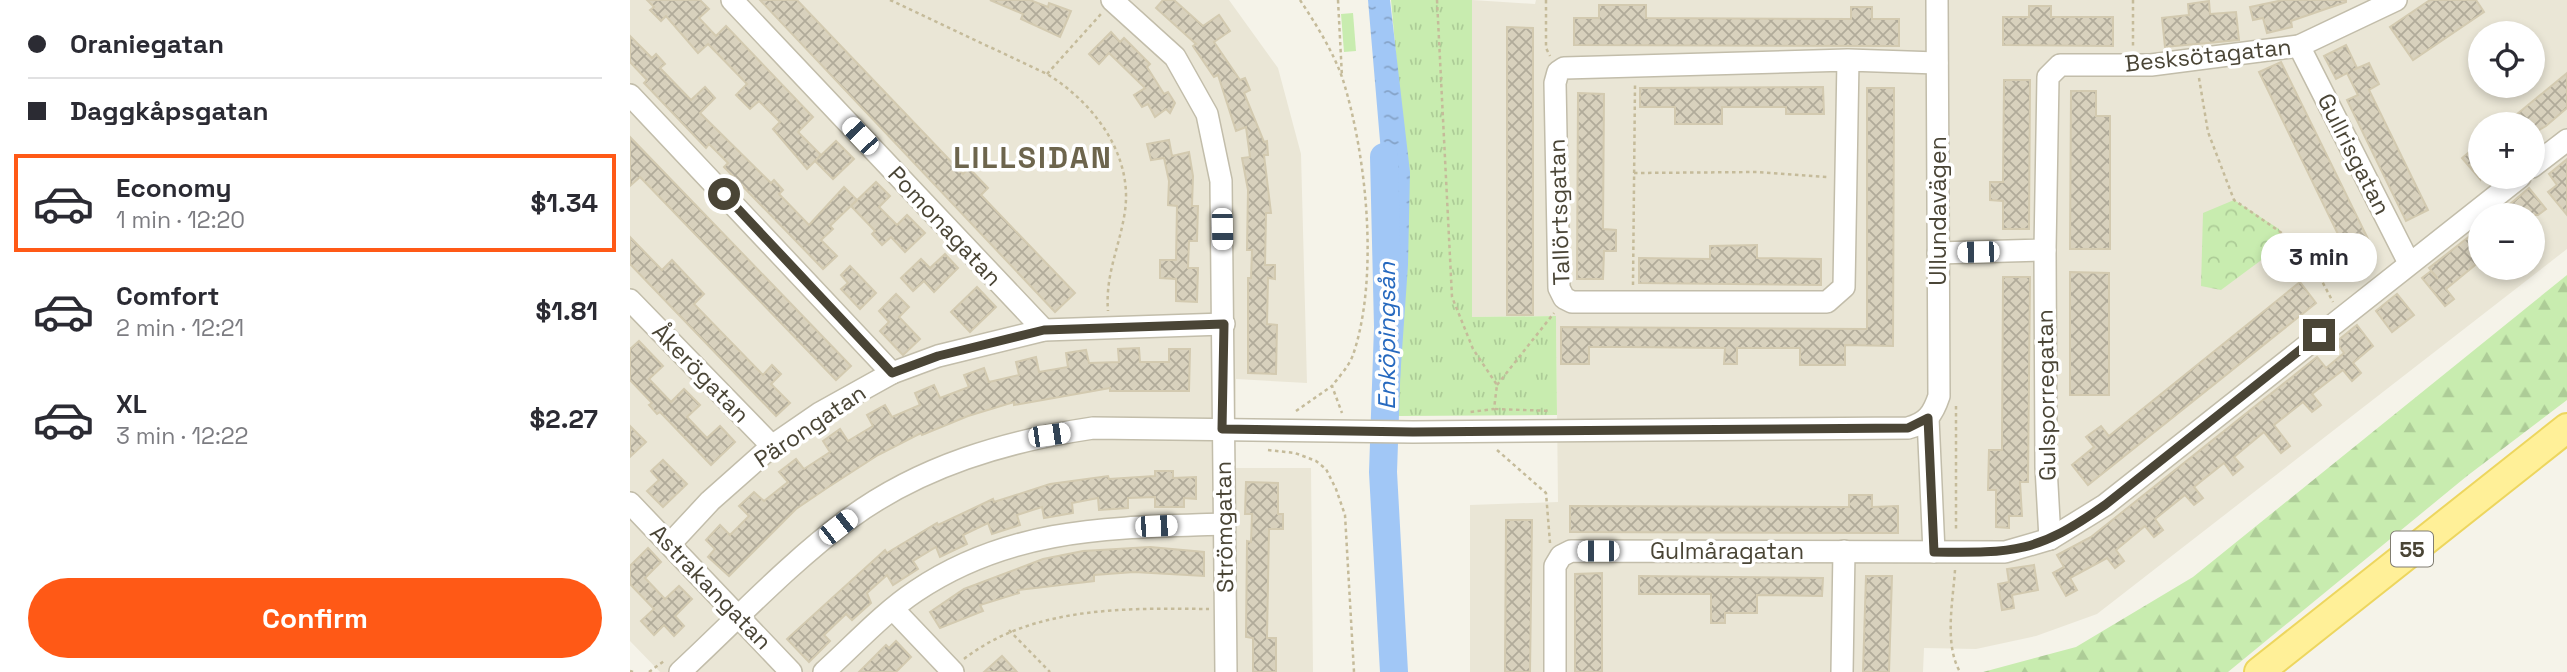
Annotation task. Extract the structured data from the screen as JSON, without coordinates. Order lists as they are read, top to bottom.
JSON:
{
  "streets": {
    "main road": ["55"],
    "street": [
      "Besksötagatan",
      "Gullrisgatan",
      "Ullundavägen",
      "Tallörtsgatan",
      "Pomonagatan",
      "Åkerögatan",
      "Gulsporregatan",
      "Pärongatan",
      "Strömgatan",
      "Gulmåragatan",
      "Astrakangatan"
    ]
  },
  "crossings": [
    ["Besksötagatan", "Gullrisgatan"],
    ["Besksötagatan", "Gulsporregatan"],
    ["Gullrisgatan", "Gulmåragatan"],
    ["Pomonagatan", "Pärongatan"],
    ["Åkerögatan", "Pärongatan"],
    ["Gulsporregatan", "Gulmåragatan"],
    ["Pärongatan", "Strömgatan"],
    ["Pärongatan", "Astrakangatan"]
  ],
  "districts": ["LILLSIDAN"],
  "water": ["Enköpingsån"],
  "page": {
    "banner": ["Oraniegatan", "Daggkåpsgatan"],
    "map_buttons": ["+", "−"],
    "list": [
      {
        "name": "Economy",
        "note": "1 min · 12:20",
        "value": "$1.34"
      },
      {
        "name": "Comfort",
        "note": "2 min · 12:21",
        "value": "$1.81"
      },
      {
        "name": "XL",
        "note": "3 min · 12:22",
        "value": "$2.27"
      }
    ],
    "bubble": "3 min",
    "buttons": "Confirm"
  }
}
